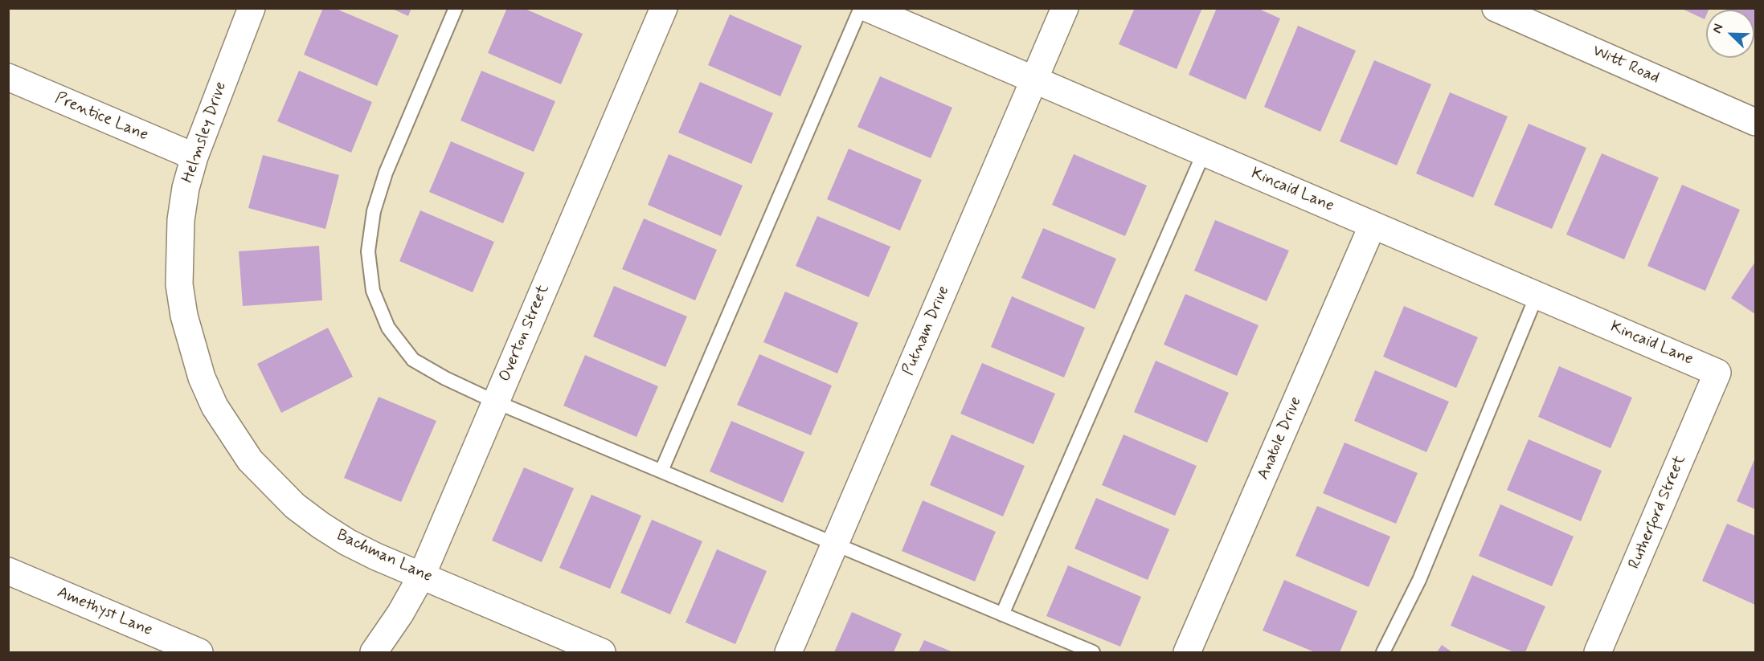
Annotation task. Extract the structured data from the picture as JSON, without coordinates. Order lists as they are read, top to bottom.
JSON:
{
  "streets": {
    "street": [
      "Witt Road",
      "Prentice Lane",
      "Helmsley Drive",
      "Kincaid Lane",
      "Putnam Drive",
      "Overton Street",
      "Anatole Drive",
      "Rutherford Street",
      "Bachman Lane",
      "Amethyst Lane"
    ]
  },
  "crossings": [
    ["Prentice Lane", "Helmsley Drive"],
    ["Helmsley Drive", "Bachman Lane"],
    ["Kincaid Lane", "Putnam Drive"],
    ["Kincaid Lane", "Anatole Drive"],
    ["Kincaid Lane", "Rutherford Street"],
    ["Overton Street", "Bachman Lane"]
  ],
  "north": "top left"
}
